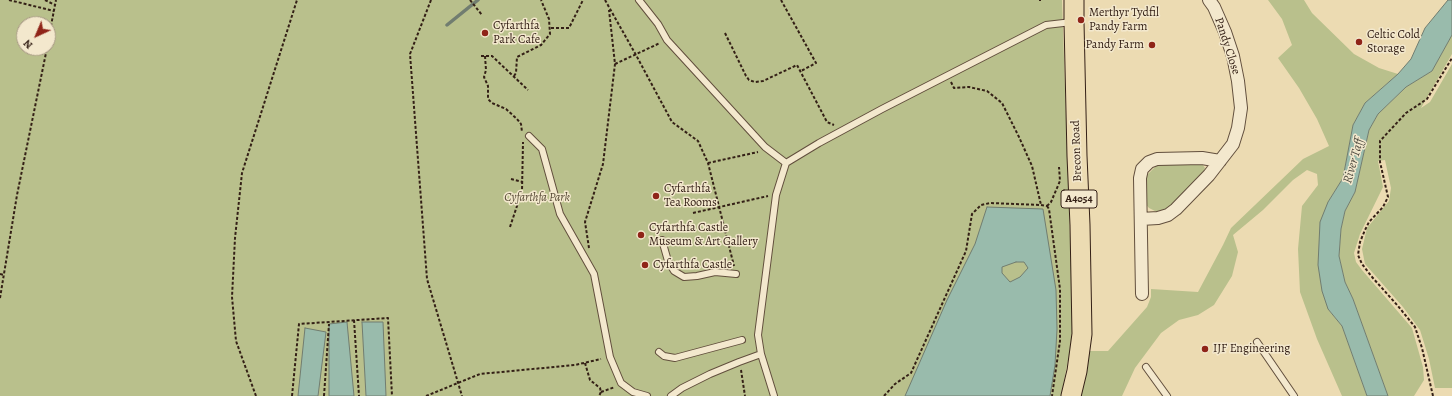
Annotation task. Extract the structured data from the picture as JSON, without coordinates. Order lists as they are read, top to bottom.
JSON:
{
  "streets": {
    "main road": ["Brecon Road", "A4054"],
    "street": ["Pandy Close"]
  },
  "water": ["River Taff"],
  "parks": ["Cyfarthfa Park"],
  "places": [
    "Merthyr Tydfil Pandy Farm",
    "Cyfarthfa Park Cafe",
    "Celtic Cold Storage",
    "Pandy Farm",
    "Cyfarthfa Tea Rooms",
    "Cyfarthfa Castle Museum & Art Gallery",
    "Cyfarthfa Castle",
    "IJF Engineering"
  ],
  "north": "bottom left"
}
